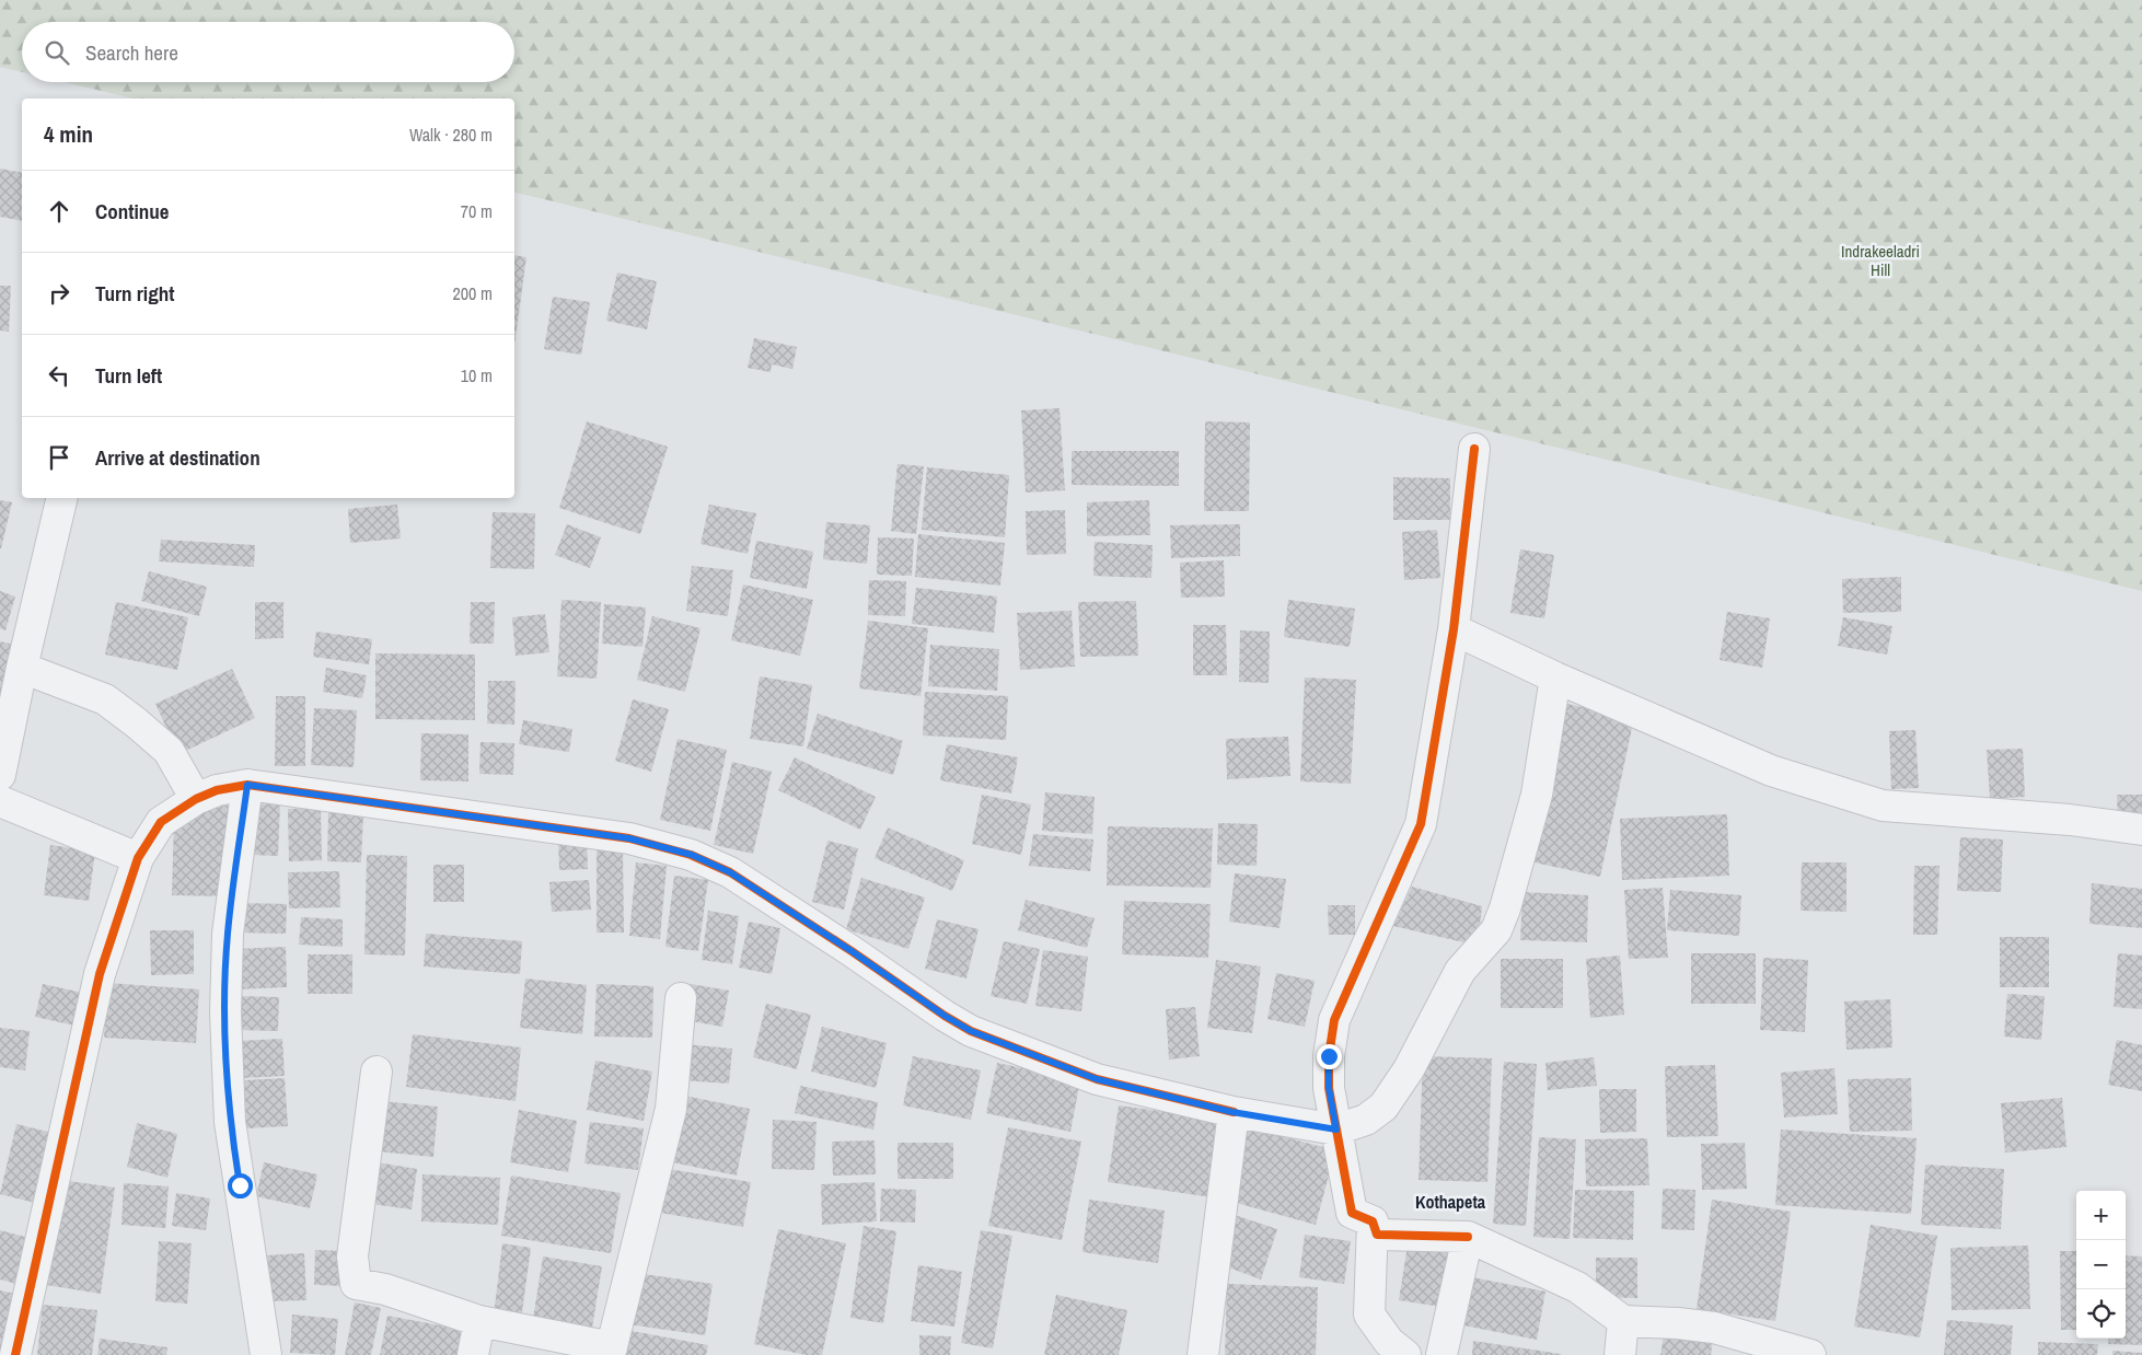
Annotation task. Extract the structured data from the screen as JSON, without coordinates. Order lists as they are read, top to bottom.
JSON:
{
  "districts": ["Kothapeta"],
  "parks": ["Indrakeeladri Hill"],
  "page": {
    "search": "Search here",
    "heading": ["4 min", "Walk · 280 m"],
    "list": [
      ["Continue", "70 m"],
      ["Turn right", "200 m"],
      ["Turn left", "10 m"],
      "Arrive at destination"
    ],
    "map_buttons": ["+", "−"]
  }
}
